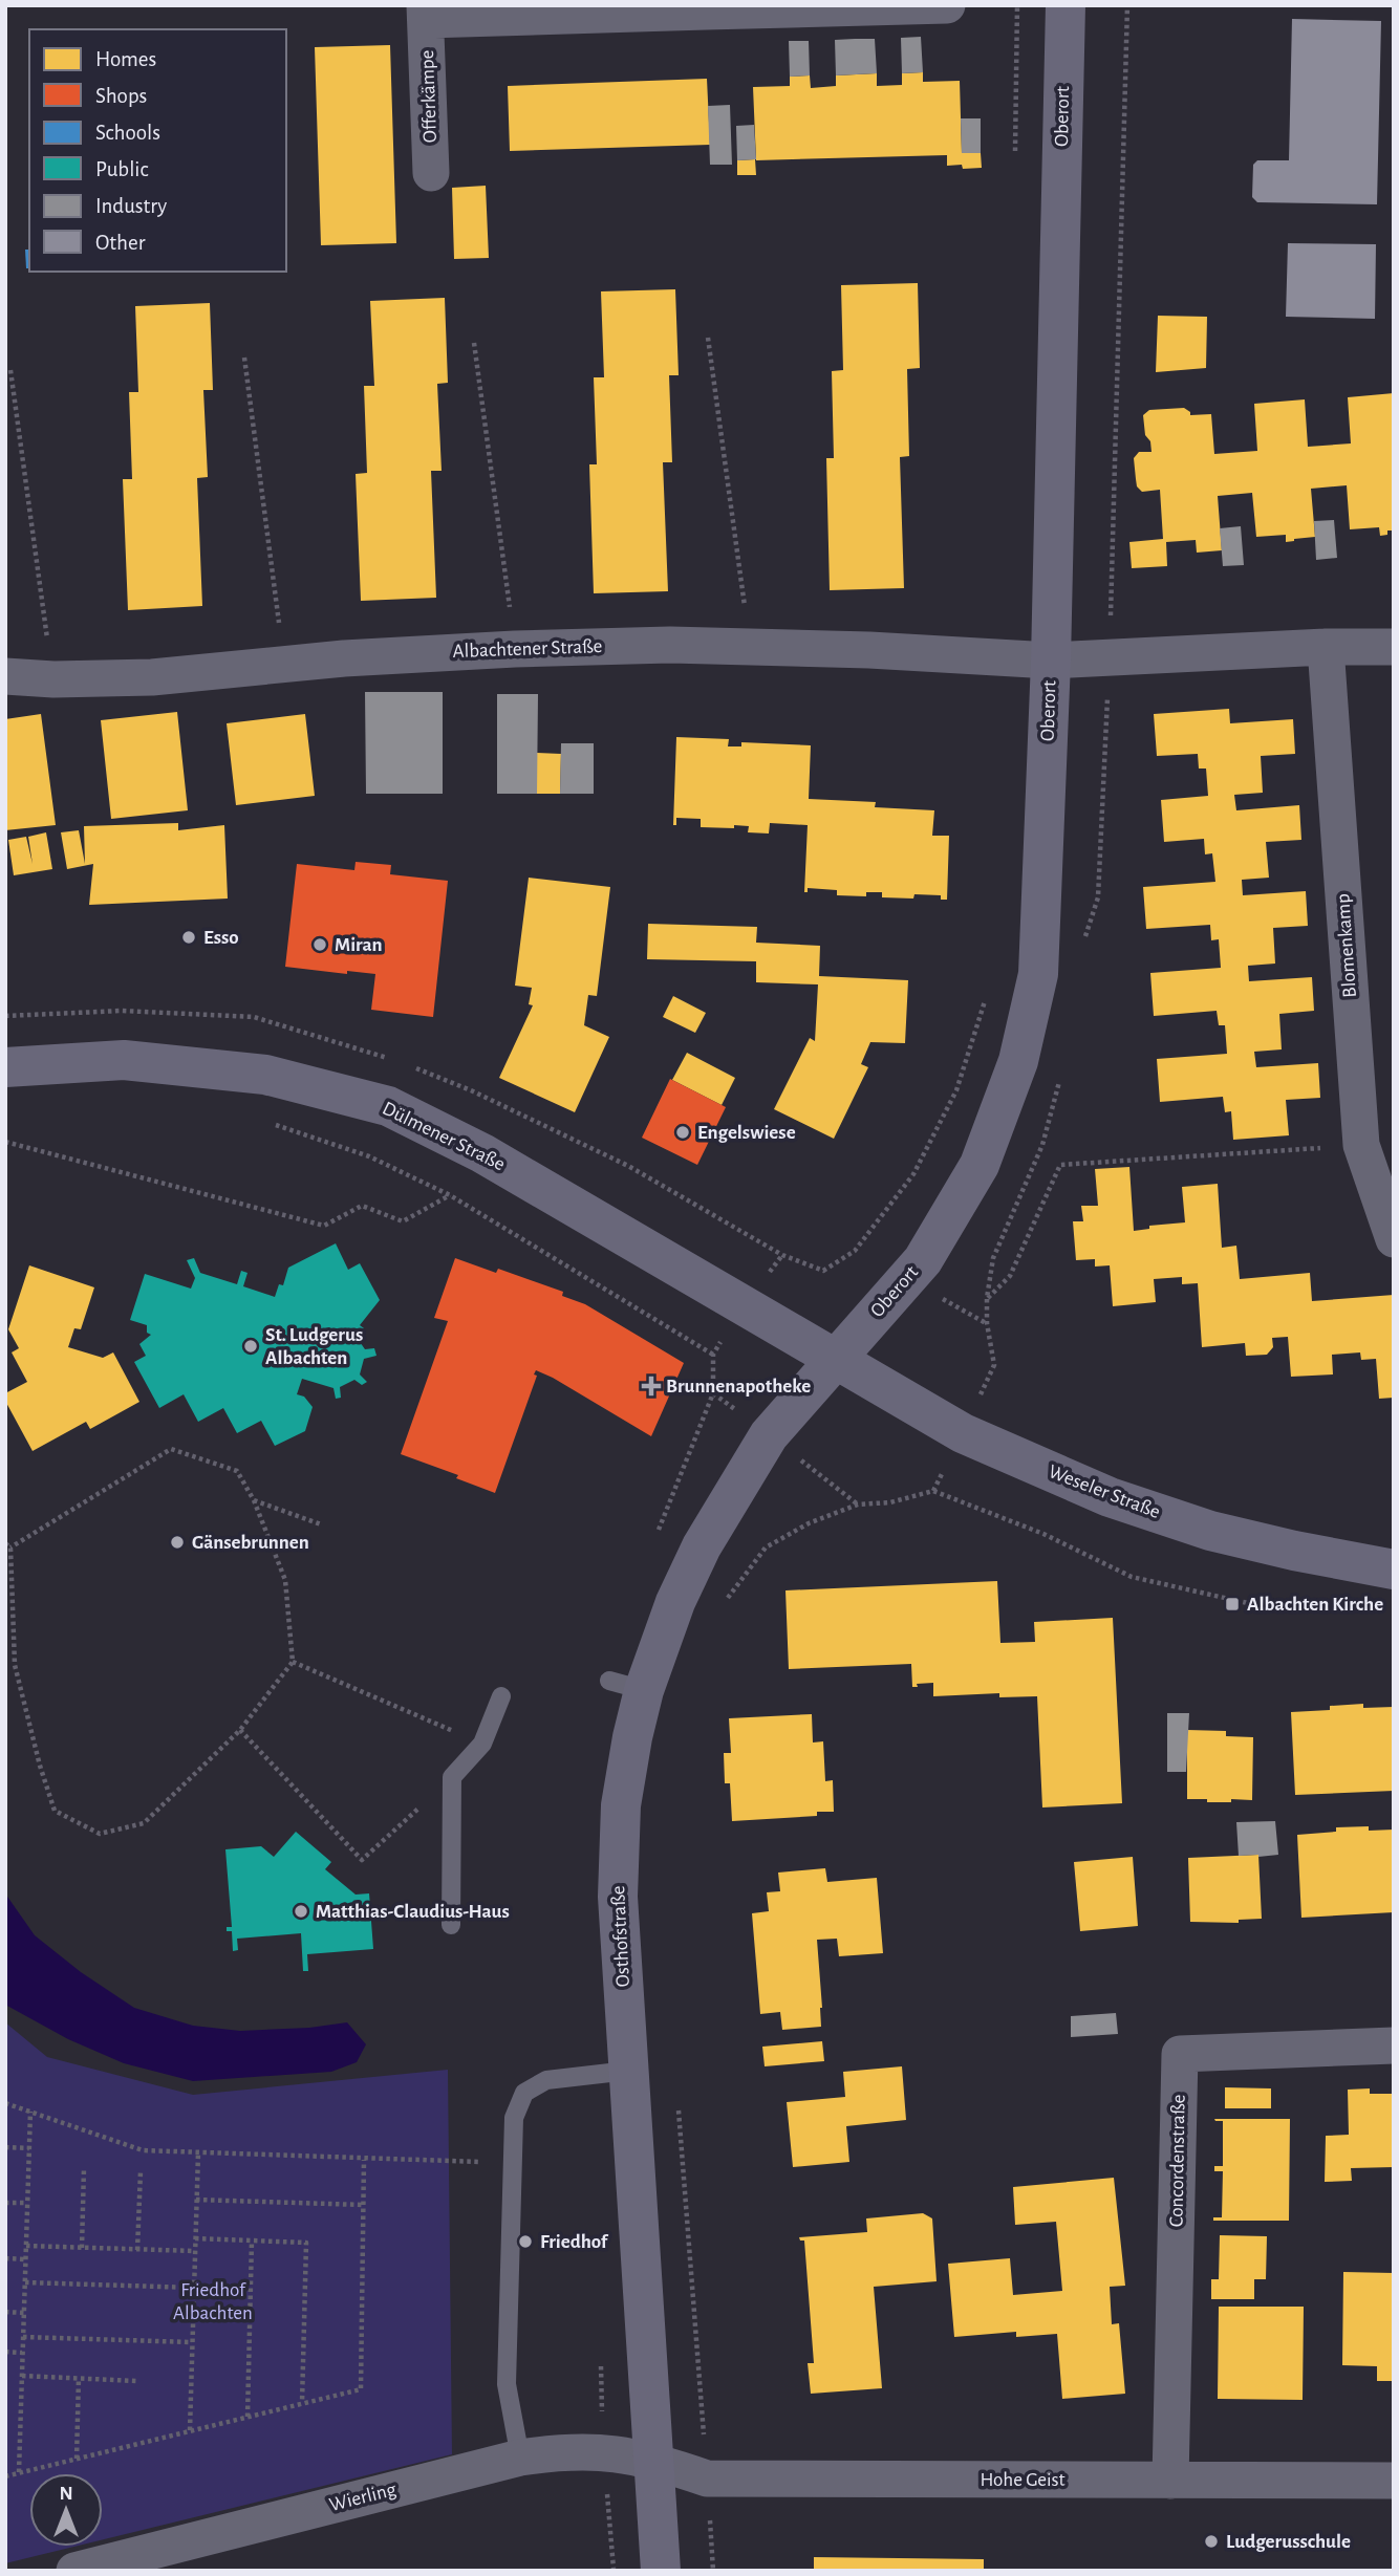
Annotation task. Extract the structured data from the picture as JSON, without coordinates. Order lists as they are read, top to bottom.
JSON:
{
  "streets": {
    "main road": [
      "Oberort",
      "Dülmener Straße",
      "Weseler Straße",
      "Osthofstraße"
    ],
    "street": [
      "Offerkämpe",
      "Albachtener Straße",
      "Blomenkamp",
      "Concordenstraße",
      "Hohe Geist",
      "Wierling"
    ]
  },
  "crossings": [
    ["Oberort", "Albachtener Straße"],
    ["Oberort", "Dülmener Straße"],
    ["Oberort", "Weseler Straße"],
    ["Oberort", "Osthofstraße"],
    ["Dülmener Straße", "Weseler Straße"],
    ["Dülmener Straße", "Osthofstraße"],
    ["Weseler Straße", "Osthofstraße"],
    ["Osthofstraße", "Hohe Geist"],
    ["Osthofstraße", "Wierling"],
    ["Concordenstraße", "Hohe Geist"],
    ["Hohe Geist", "Wierling"]
  ],
  "parks": ["Friedhof Albachten"],
  "places": {
    "other": [
      "Esso",
      "Miran",
      "Engelswiese",
      "St. Ludgerus Albachten",
      "Gänsebrunnen",
      "Matthias-Claudius-Haus",
      "Friedhof",
      "Ludgerusschule"
    ],
    "health": ["Brunnenapotheke"],
    "transit": ["Albachten Kirche"]
  },
  "legend": [
    "Homes",
    "Shops",
    "Schools",
    "Public",
    "Industry",
    "Other"
  ],
  "north": "top"
}
